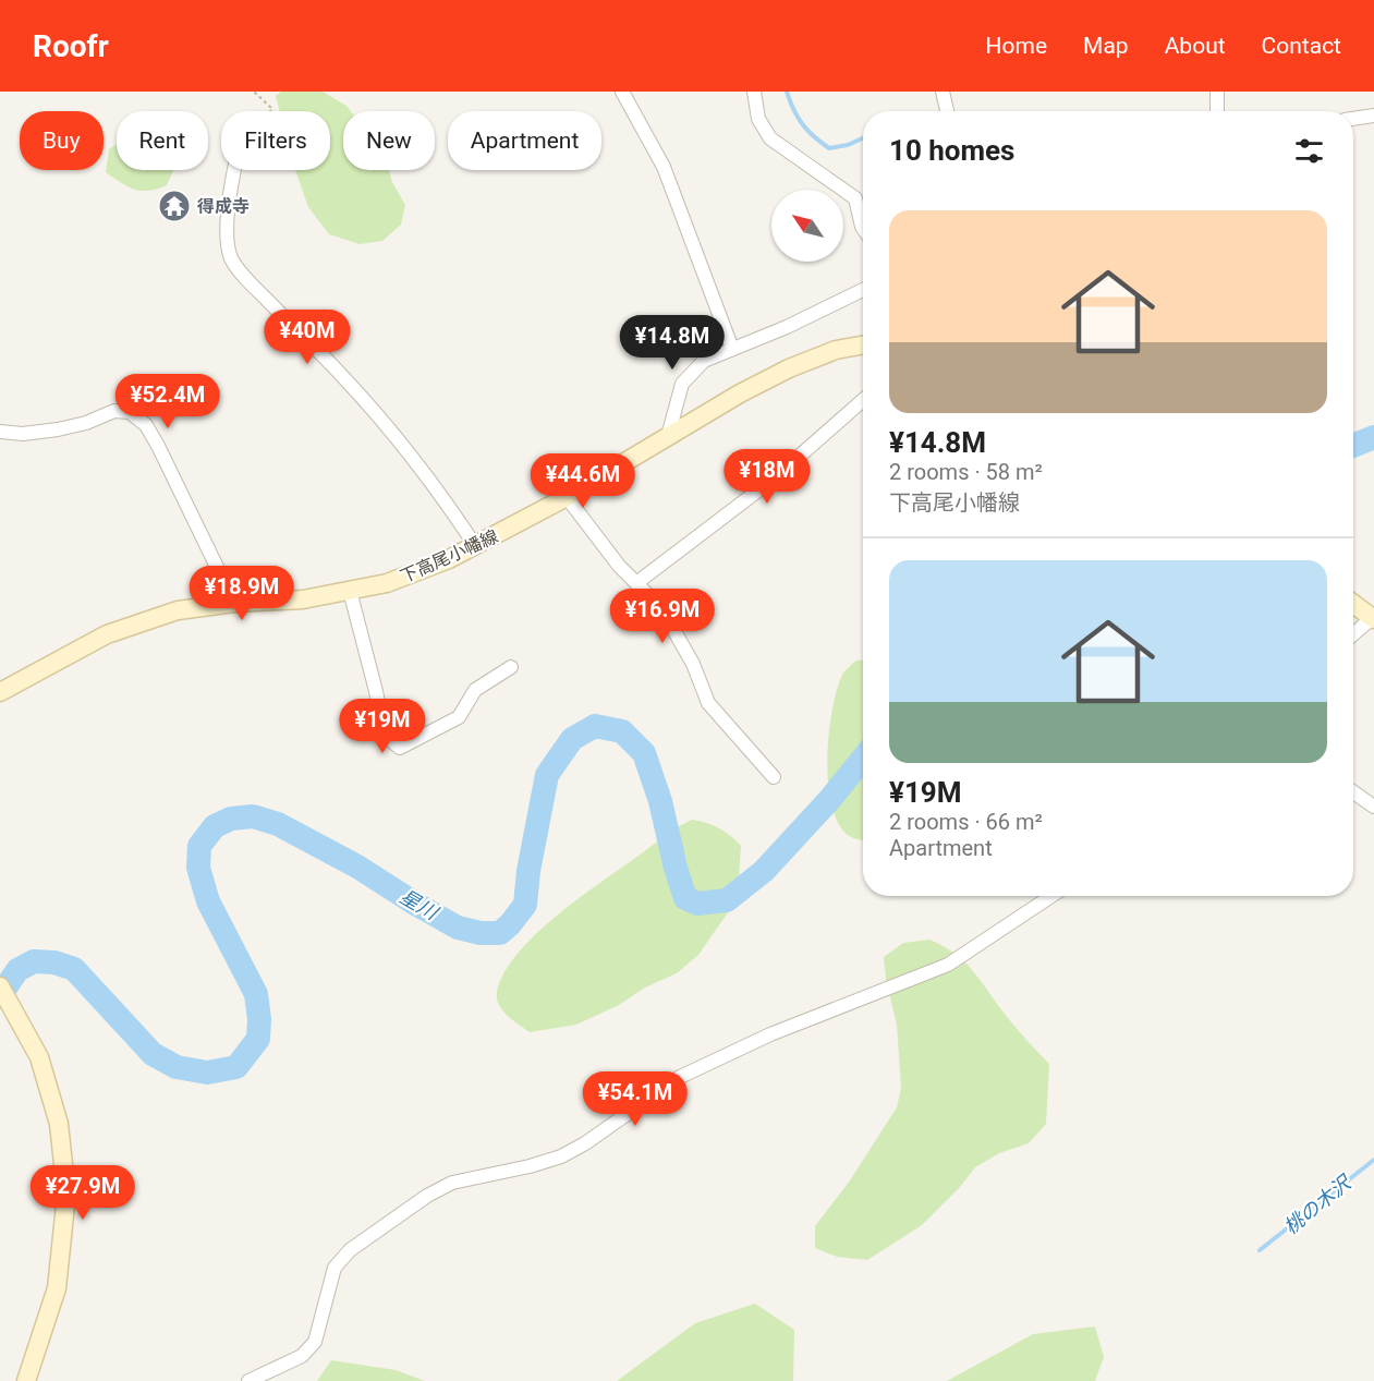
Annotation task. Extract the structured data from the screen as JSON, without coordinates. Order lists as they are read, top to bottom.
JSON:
{
  "streets": {
    "main road": ["下高尾小幡線"]
  },
  "water": ["星川", "桃の木沢"],
  "places": {
    "temple": ["得成寺"]
  },
  "north": "top left",
  "page": {
    "header": "Roofr",
    "nav": [
      "Home",
      "Map",
      "About",
      "Contact"
    ],
    "chip": [
      "Buy",
      "Rent",
      "Filters",
      "New",
      "Apartment"
    ],
    "heading": "10 homes",
    "list": [
      {
        "name": "¥14.8M",
        "note": "2 rooms · 58 m² · 下高尾小幡線"
      },
      {
        "name": "¥19M",
        "note": "2 rooms · 66 m² · Apartment"
      }
    ],
    "price": [
      "¥40M",
      "¥14.8M",
      "¥52.4M",
      "¥18M",
      "¥44.6M",
      "¥18.9M",
      "¥16.9M",
      "¥19M",
      "¥54.1M",
      "¥27.9M"
    ]
  }
}
